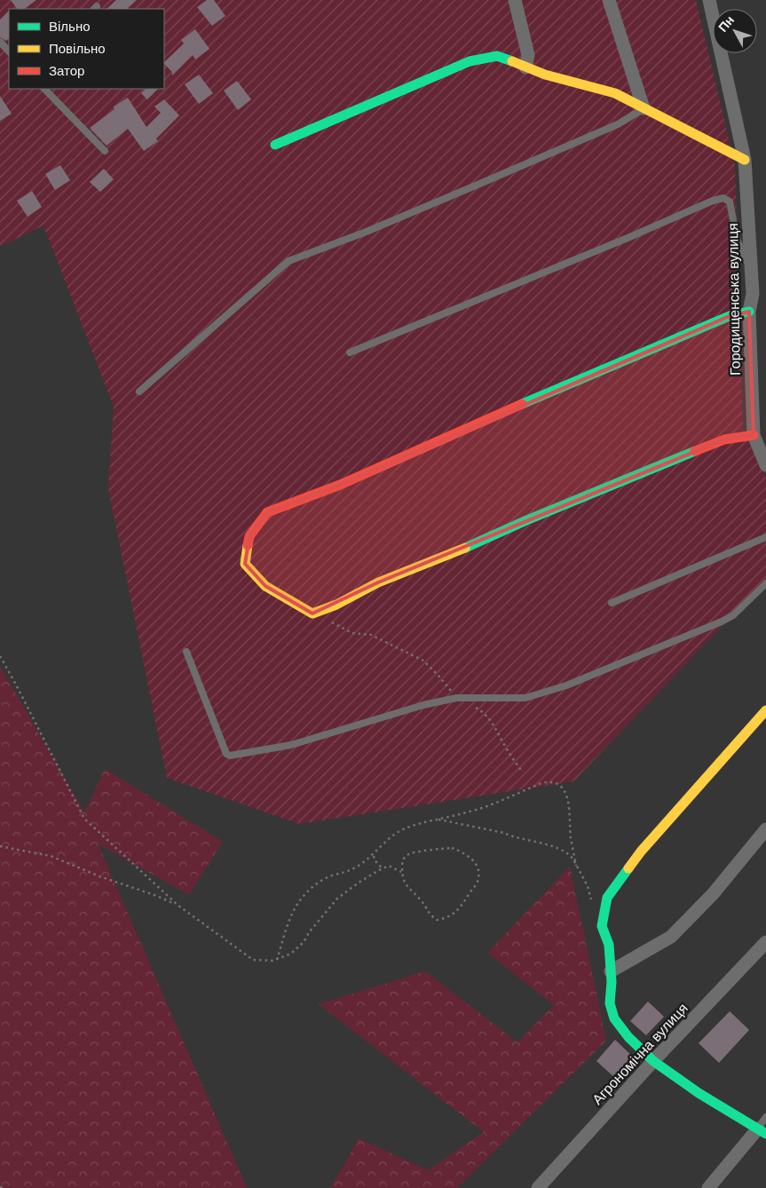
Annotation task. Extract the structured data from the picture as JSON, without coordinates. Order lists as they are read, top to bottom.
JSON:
{
  "streets": {
    "street": ["Городищенська вулиця", "Агрономічна вулиця"]
  },
  "legend": ["Вільно", "Повільно", "Затор"],
  "north": "top left"
}
